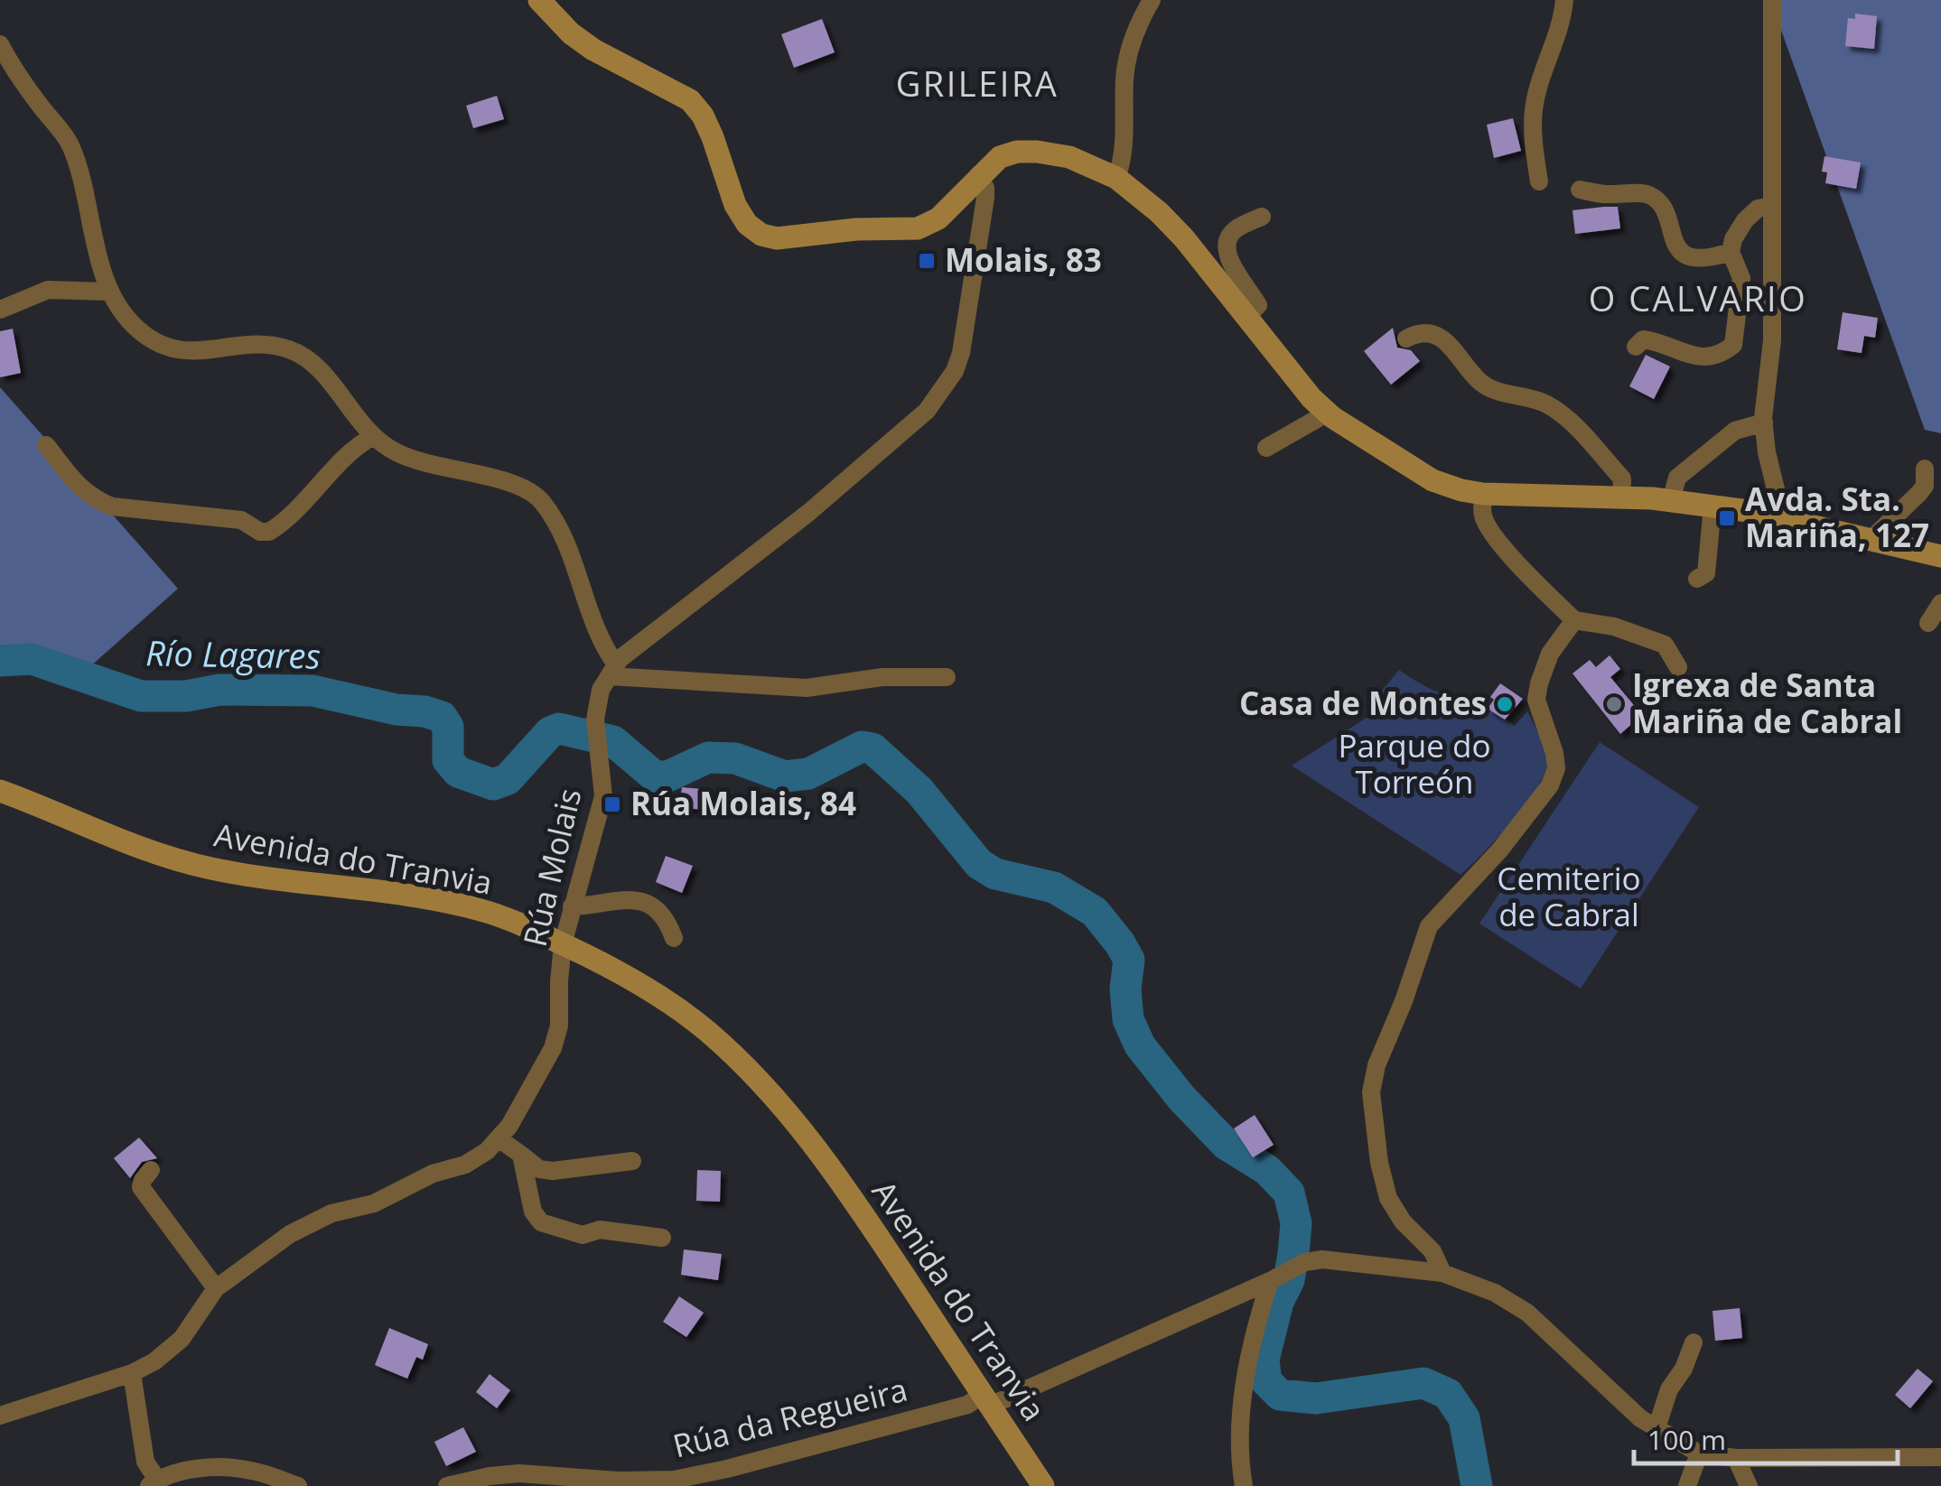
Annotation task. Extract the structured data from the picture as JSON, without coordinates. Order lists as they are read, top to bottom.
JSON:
{
  "streets": {
    "main road": ["Avenida do Tranvia"],
    "street": ["Rúa Molais", "Rúa da Regueira"]
  },
  "crossings": [
    ["Avenida do Tranvia", "Rúa Molais"],
    ["Avenida do Tranvia", "Rúa da Regueira"]
  ],
  "districts": ["GRILEIRA", "O CALVARIO"],
  "water": ["Río Lagares"],
  "parks": ["Parque do Torreón", "Cemiterio de Cabral"],
  "places": {
    "transit": ["Molais, 83", "Avda. Sta. Mariña, 127", "Rúa Molais, 84"],
    "other": ["Casa de Montes", "Igrexa de Santa Mariña de Cabral"]
  },
  "scale_bar": "100 m"
}
